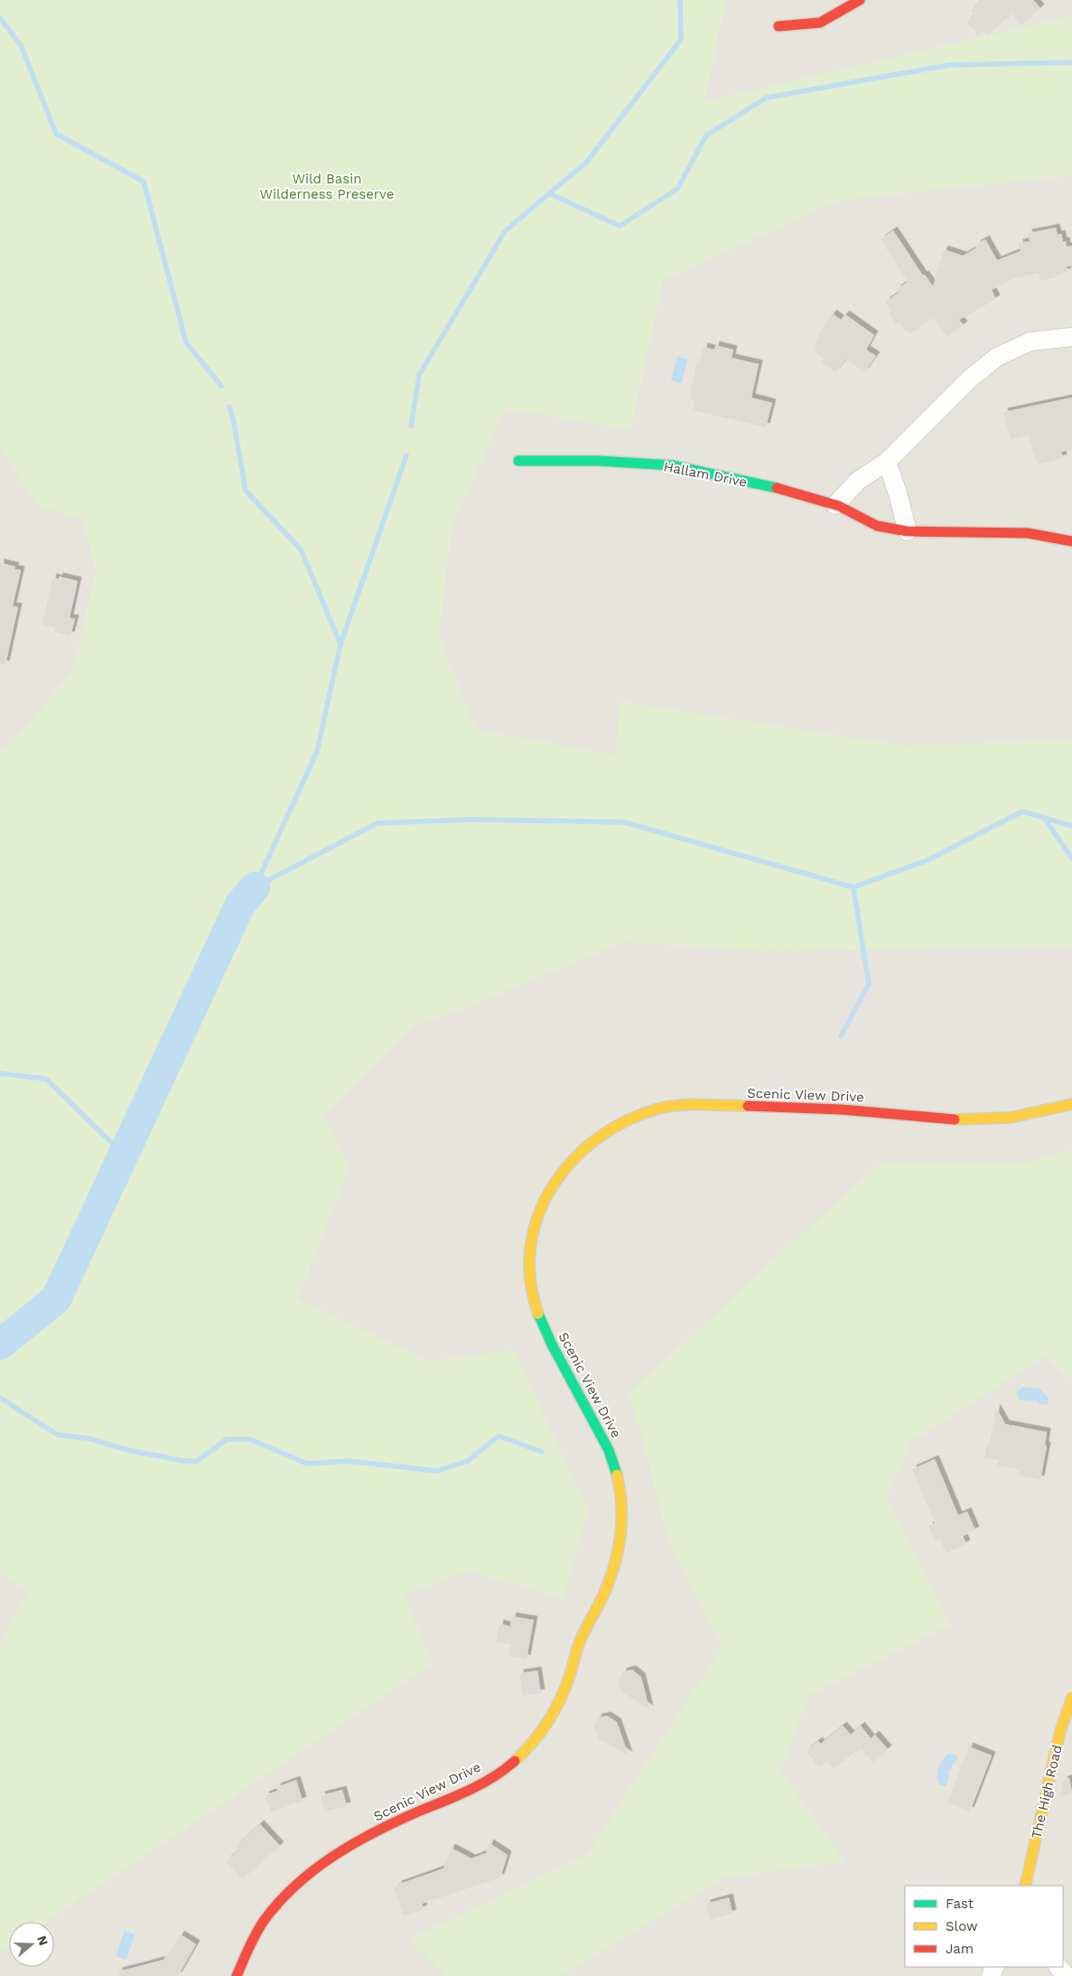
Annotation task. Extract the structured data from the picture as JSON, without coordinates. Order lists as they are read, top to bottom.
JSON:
{
  "streets": {
    "street": ["Hallam Drive", "Scenic View Drive", "The High Road"]
  },
  "parks": ["Wild Basin Wilderness Preserve"],
  "legend": ["Fast", "Slow", "Jam"],
  "north": "right"
}
